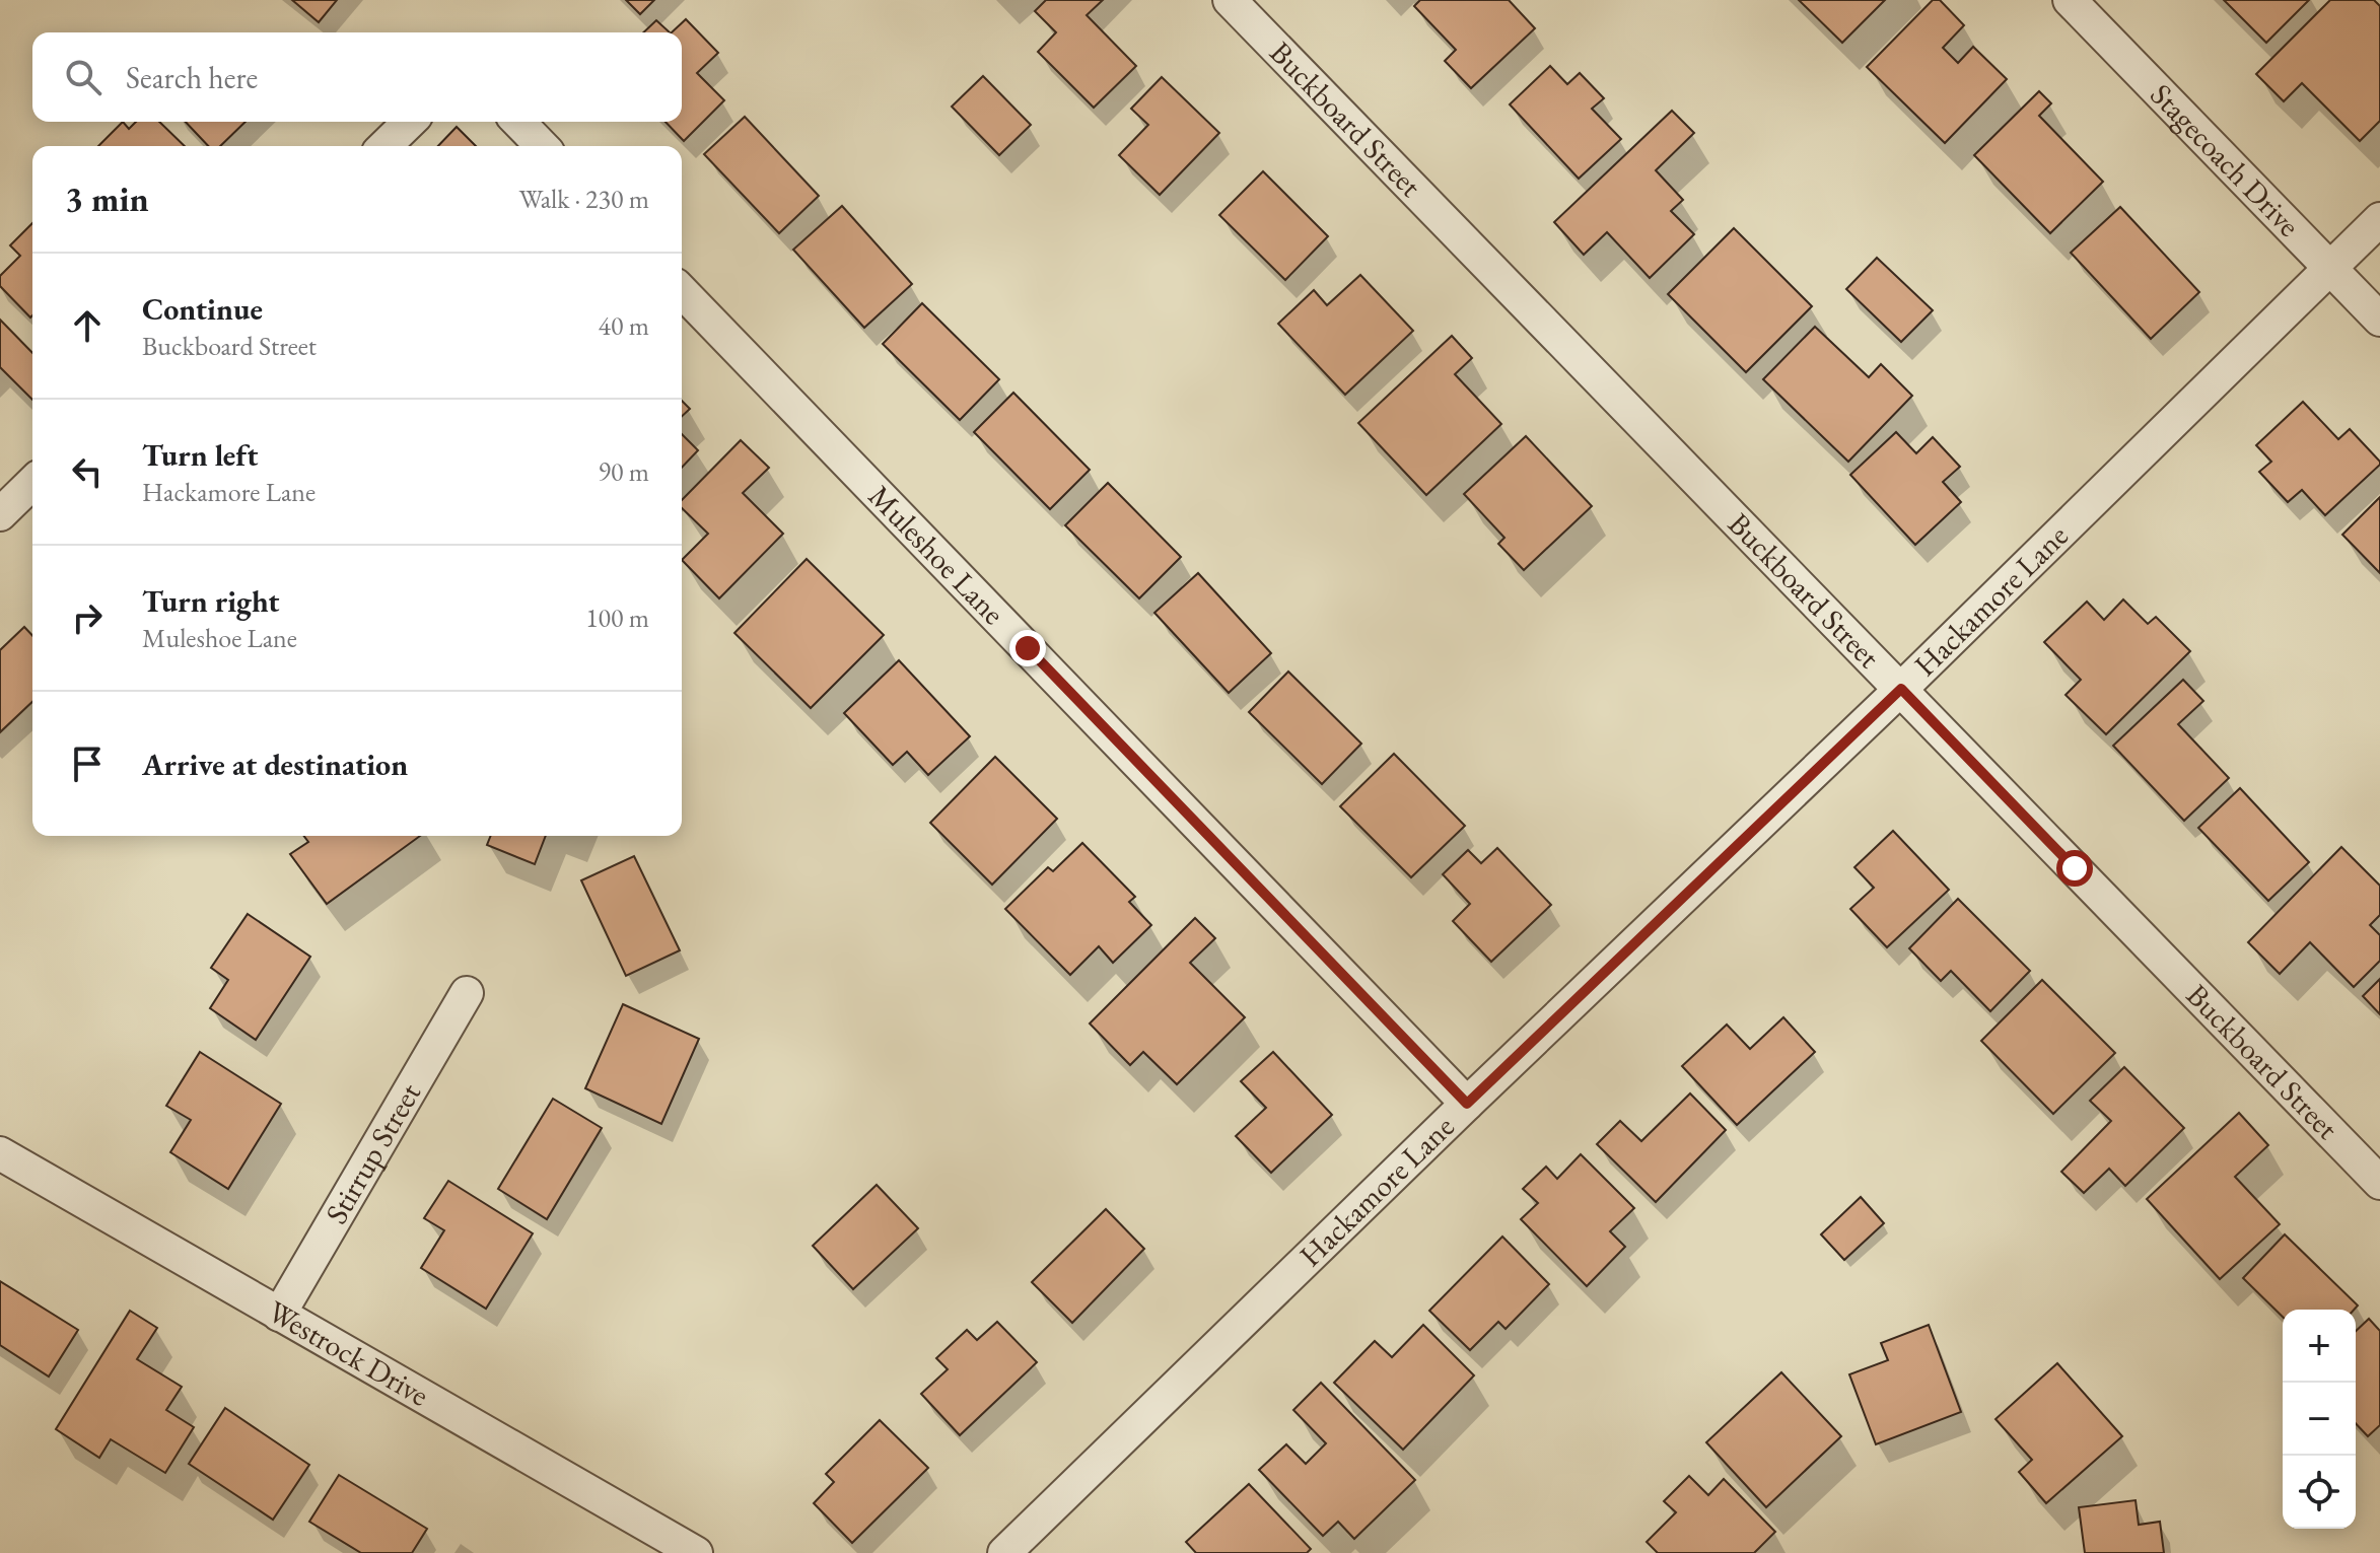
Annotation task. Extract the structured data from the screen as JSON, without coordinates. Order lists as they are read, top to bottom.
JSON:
{
  "streets": {
    "street": [
      "Buckboard Street",
      "Stagecoach Drive",
      "Muleshoe Lane",
      "Hackamore Lane",
      "Stirrup Street",
      "Westrock Drive"
    ]
  },
  "crossings": [
    ["Buckboard Street", "Hackamore Lane"],
    ["Stagecoach Drive", "Hackamore Lane"],
    ["Muleshoe Lane", "Hackamore Lane"],
    ["Stirrup Street", "Westrock Drive"]
  ],
  "page": {
    "search": "Search here",
    "heading": ["3 min", "Walk · 230 m"],
    "list": [
      ["Continue", "Buckboard Street", "40 m"],
      ["Turn left", "Hackamore Lane", "90 m"],
      ["Turn right", "Muleshoe Lane", "100 m"],
      "Arrive at destination"
    ],
    "map_buttons": ["+", "−"]
  }
}
